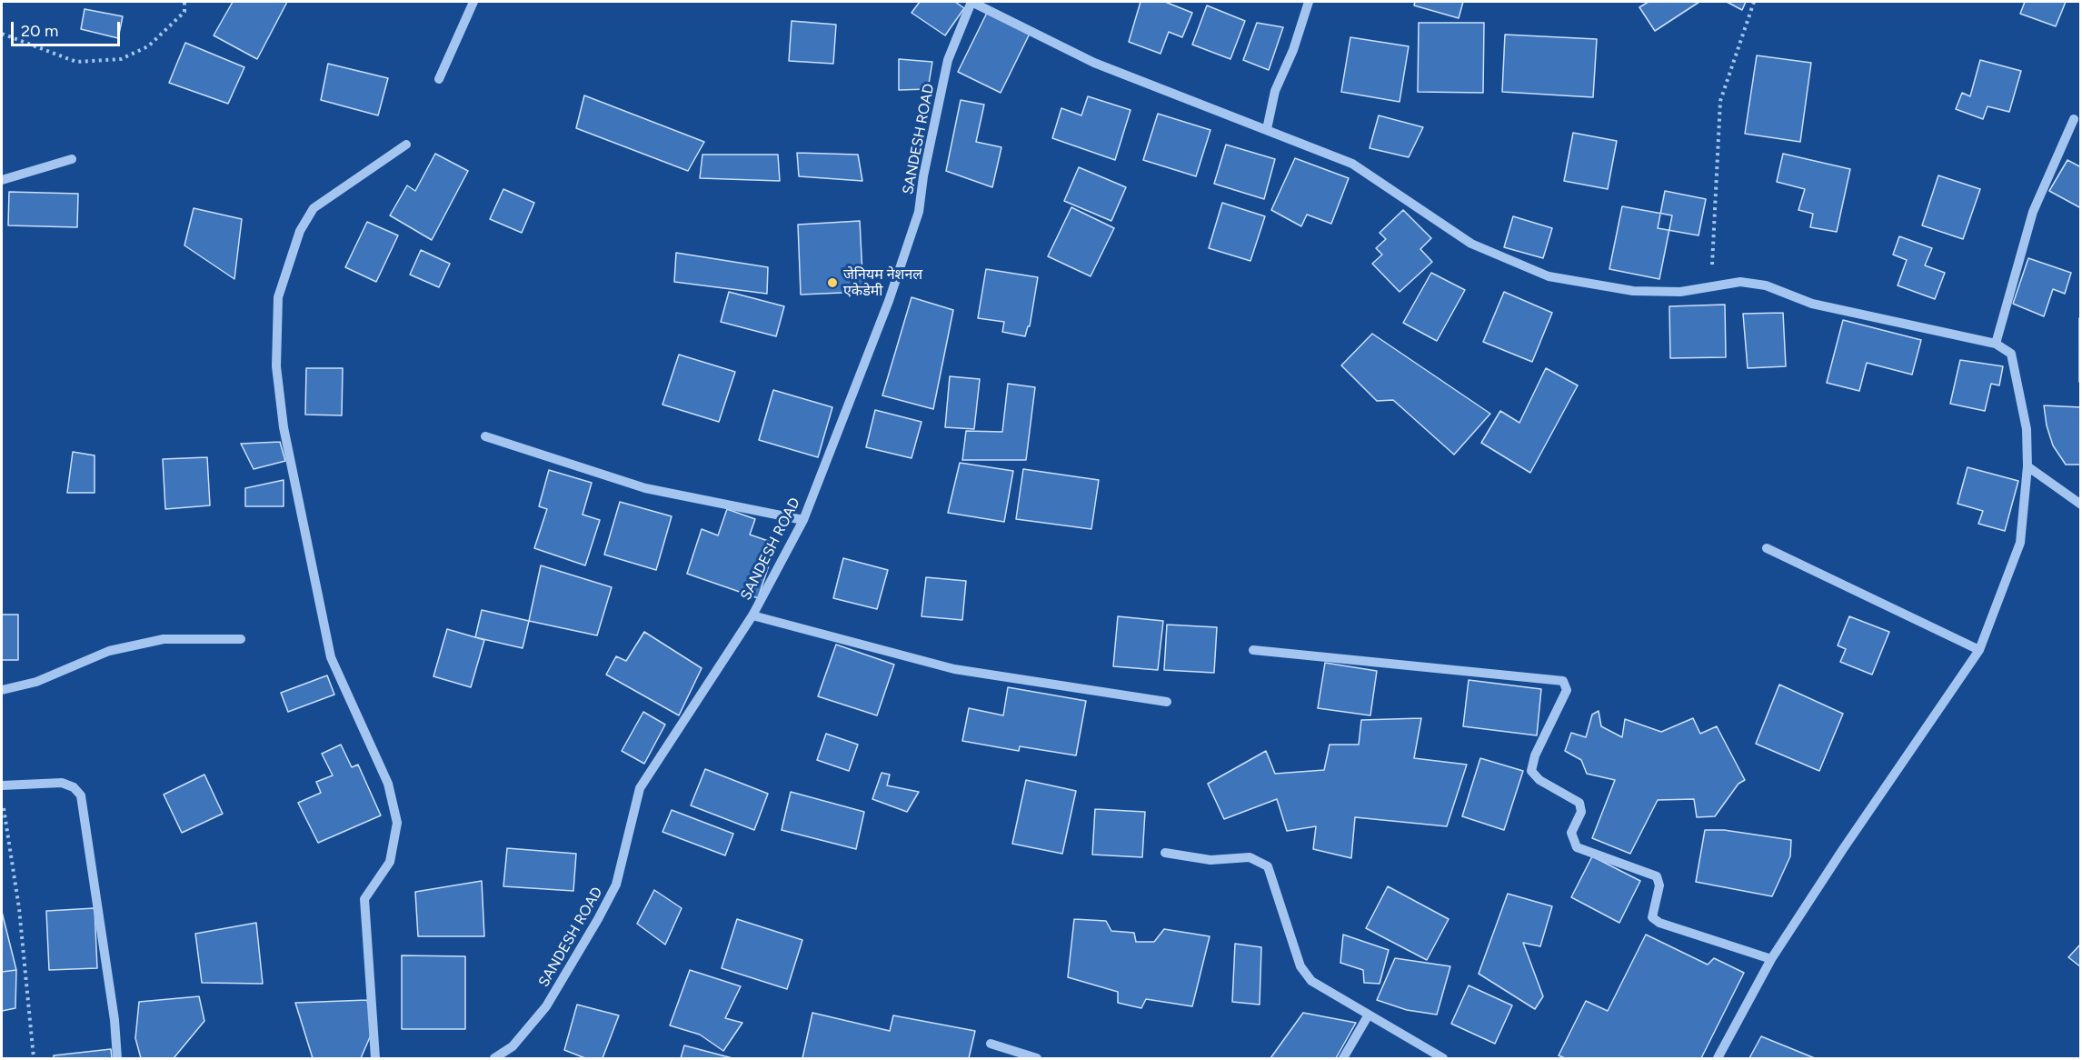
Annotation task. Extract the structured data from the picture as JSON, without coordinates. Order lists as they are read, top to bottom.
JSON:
{
  "streets": {
    "street": ["SANDESH ROAD"]
  },
  "places": ["जेनियम नेशनल एकेडेमी"],
  "scale_bar": "20 m"
}
